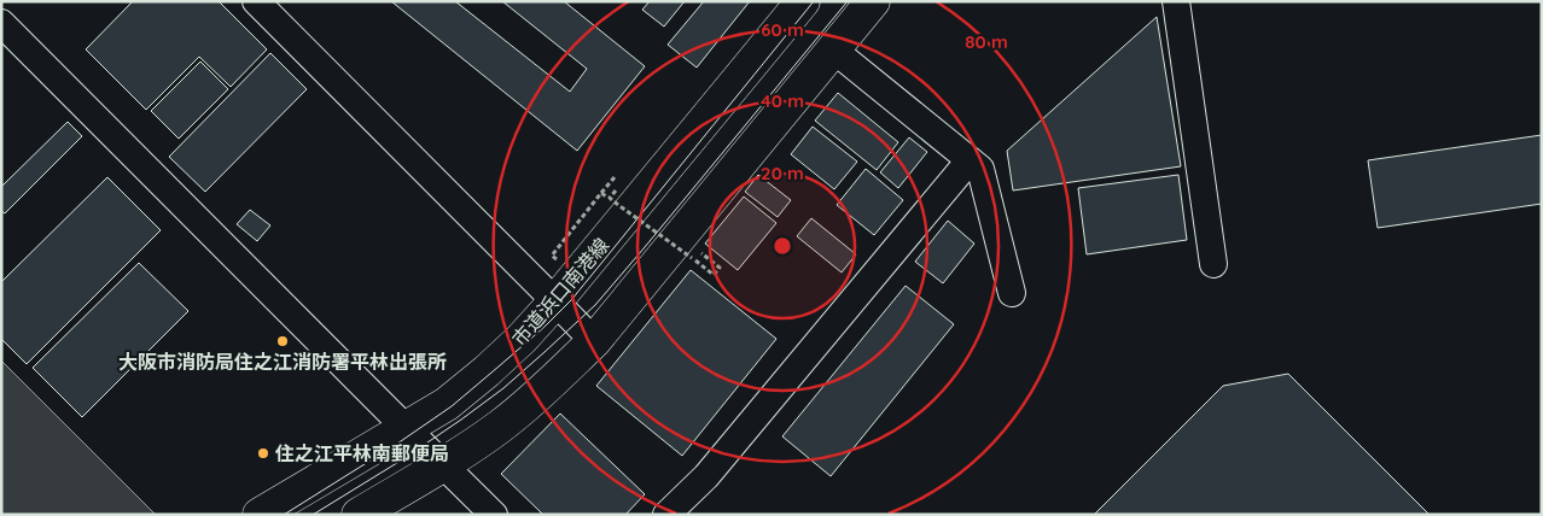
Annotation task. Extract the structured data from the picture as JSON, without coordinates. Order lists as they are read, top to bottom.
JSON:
{
  "streets": {
    "main road": ["市道浜口南港線"]
  },
  "places": ["大阪市消防局住之江消防署平林出張所", "住之江平林南郵便局"],
  "rings": [
    "60 m",
    "80 m",
    "40 m",
    "20 m"
  ]
}
